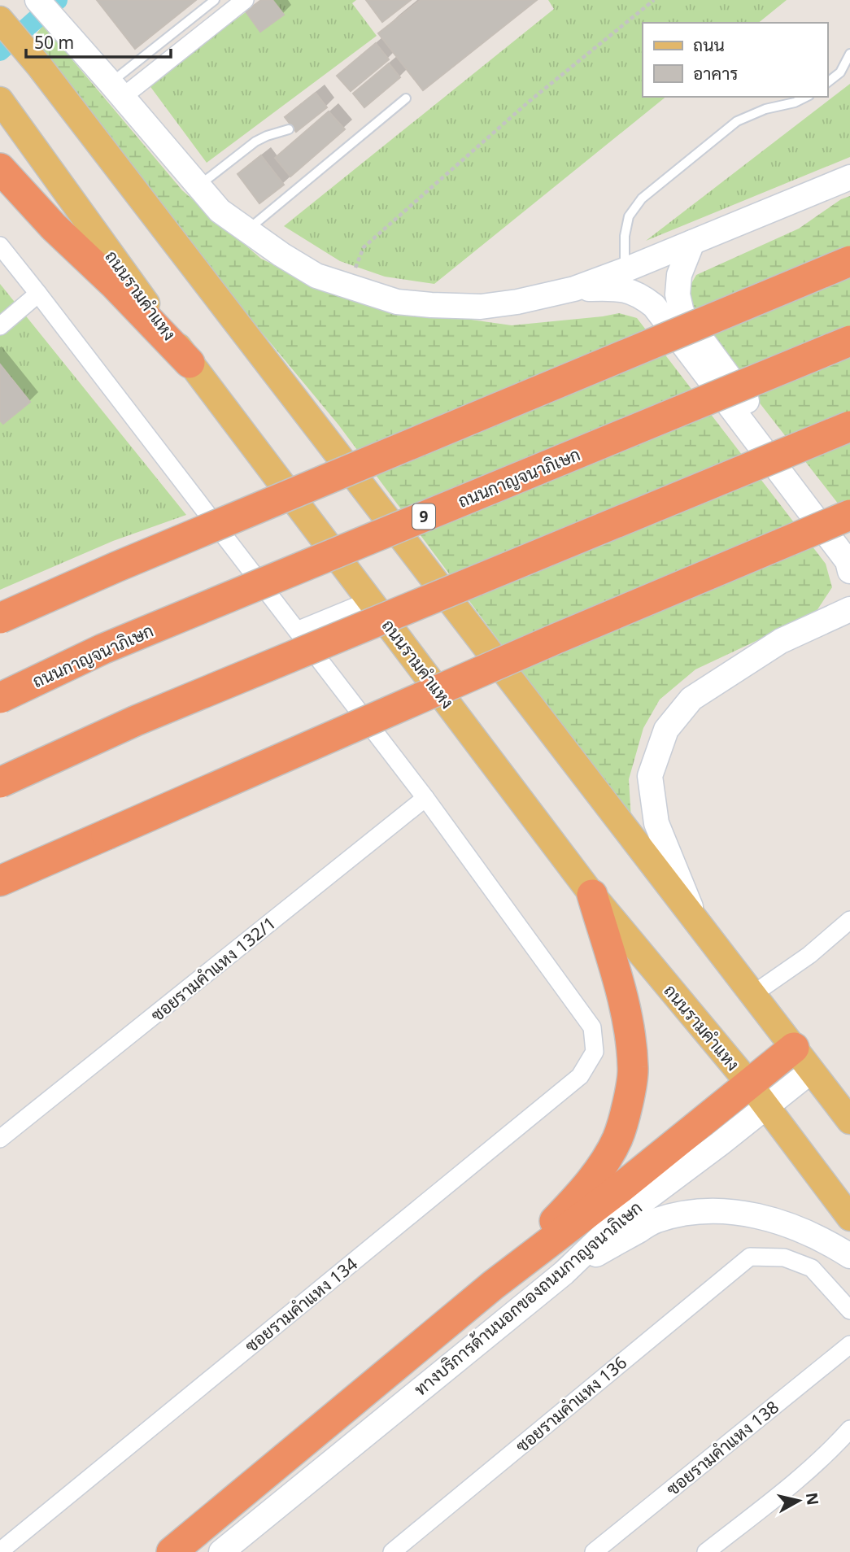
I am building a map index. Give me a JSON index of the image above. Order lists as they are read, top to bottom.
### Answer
{
  "streets": {
    "highway": ["ถนนกาญจนาภิเษก", "9"],
    "main road": ["ถนนรามคำแหง", "ทางบริการด้านนอกของถนนกาญจนาภิเษก"],
    "street": [
      "ซอยรามคำแหง 132/1",
      "ซอยรามคำแหง 134",
      "ซอยรามคำแหง 136",
      "ซอยรามคำแหง 138"
    ]
  },
  "crossings": [
    ["ถนนรามคำแหง", "ทางบริการด้านนอกของถนนกาญจนาภิเษก"],
    ["ซอยรามคำแหง 132/1", "ซอยรามคำแหง 134"]
  ],
  "legend": ["ถนน", "อาคาร"],
  "scale_bar": "50 m",
  "north": "right"
}
